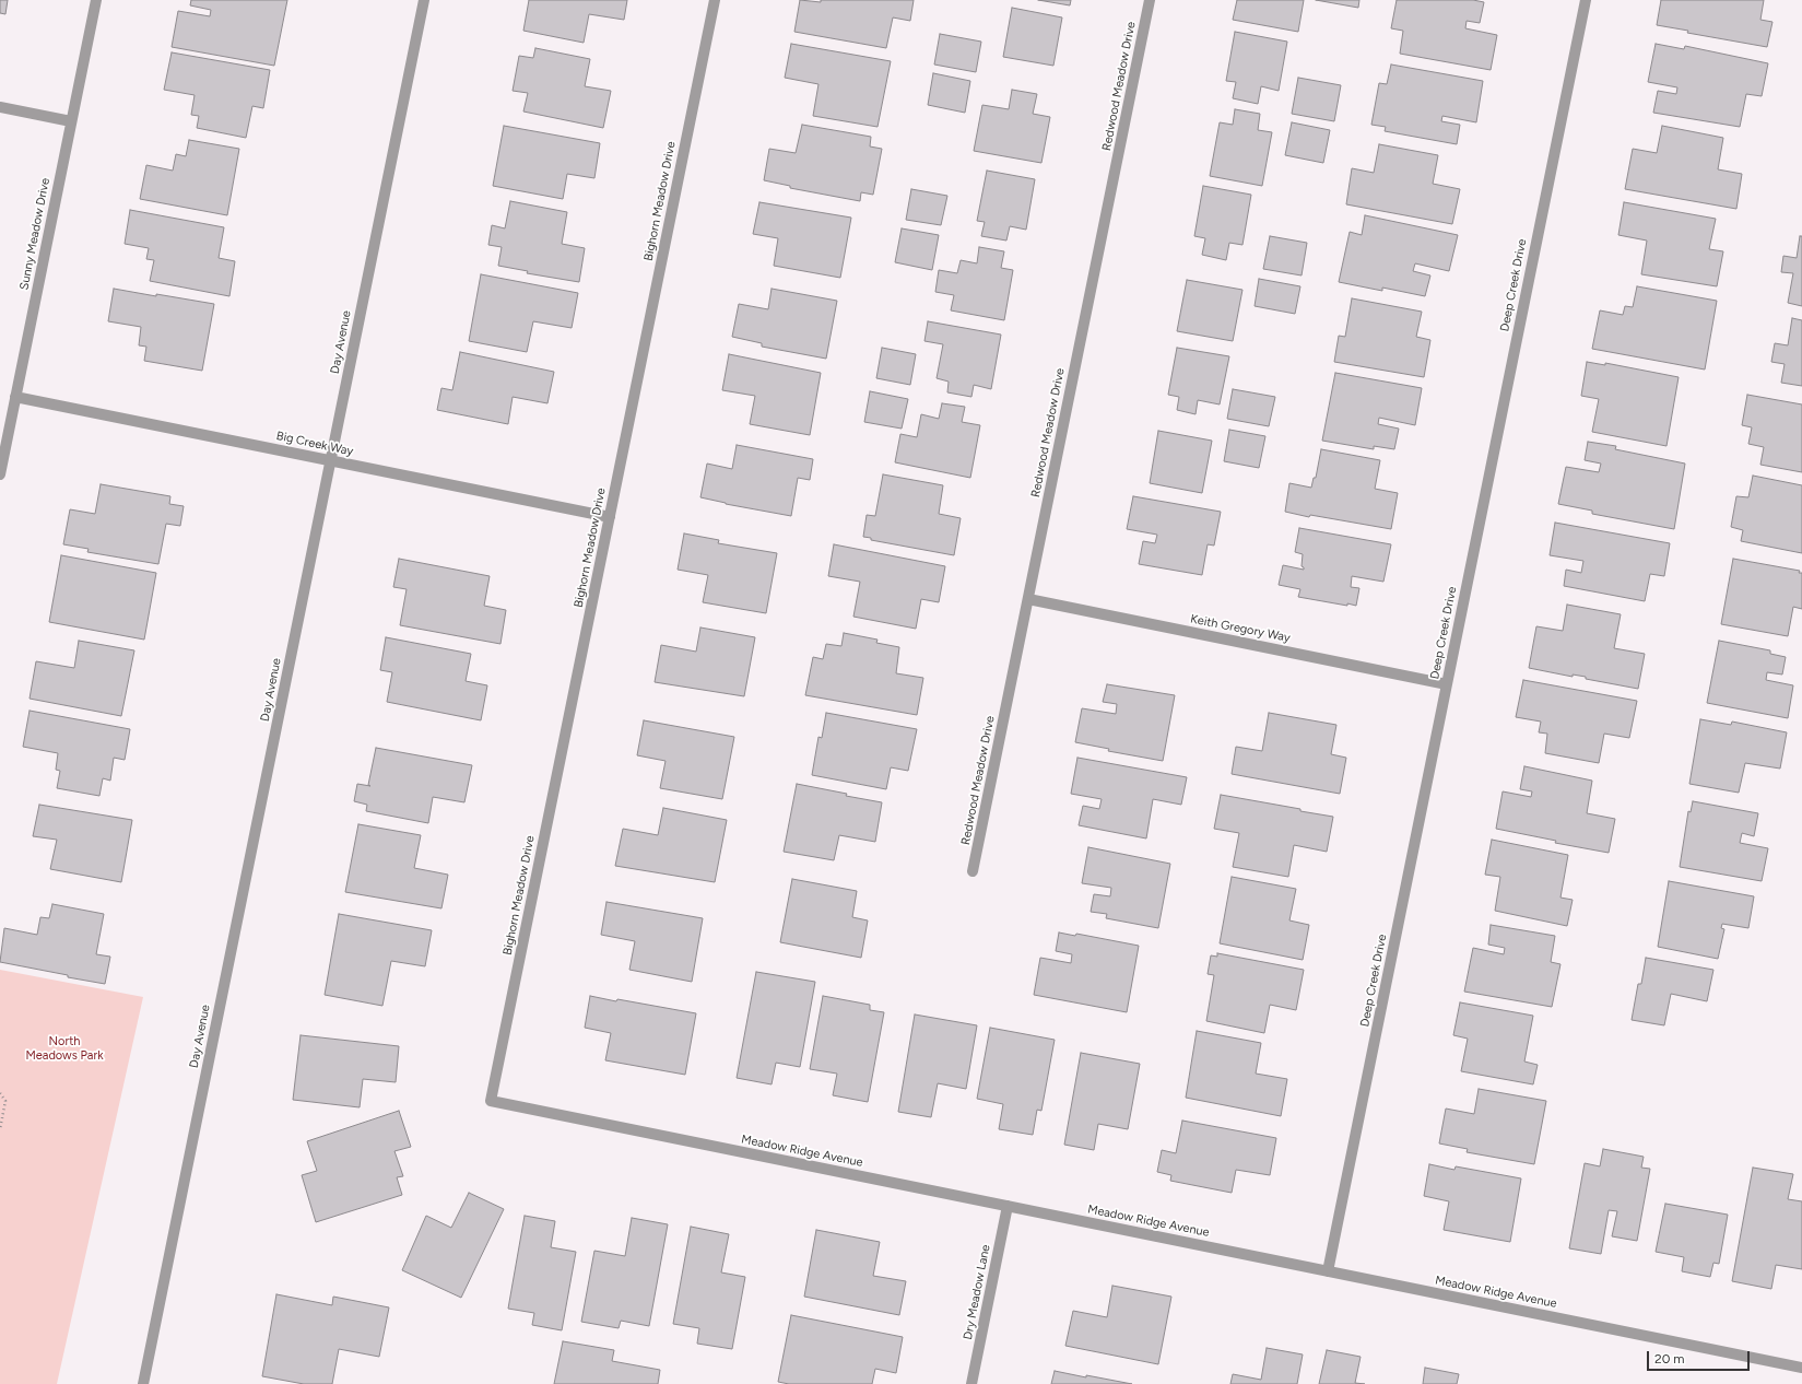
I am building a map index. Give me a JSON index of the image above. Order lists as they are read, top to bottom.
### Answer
{
  "streets": {
    "street": [
      "Redwood Meadow Drive",
      "Bighorn Meadow Drive",
      "Sunny Meadow Drive",
      "Deep Creek Drive",
      "Day Avenue",
      "Big Creek Way",
      "Keith Gregory Way",
      "Meadow Ridge Avenue",
      "Dry Meadow Lane"
    ]
  },
  "crossings": [
    ["Redwood Meadow Drive", "Keith Gregory Way"],
    ["Bighorn Meadow Drive", "Big Creek Way"],
    ["Bighorn Meadow Drive", "Meadow Ridge Avenue"],
    ["Sunny Meadow Drive", "Big Creek Way"],
    ["Deep Creek Drive", "Keith Gregory Way"],
    ["Deep Creek Drive", "Meadow Ridge Avenue"],
    ["Day Avenue", "Big Creek Way"],
    ["Meadow Ridge Avenue", "Dry Meadow Lane"]
  ],
  "parks": ["North Meadows Park"],
  "scale_bar": "20 m"
}
